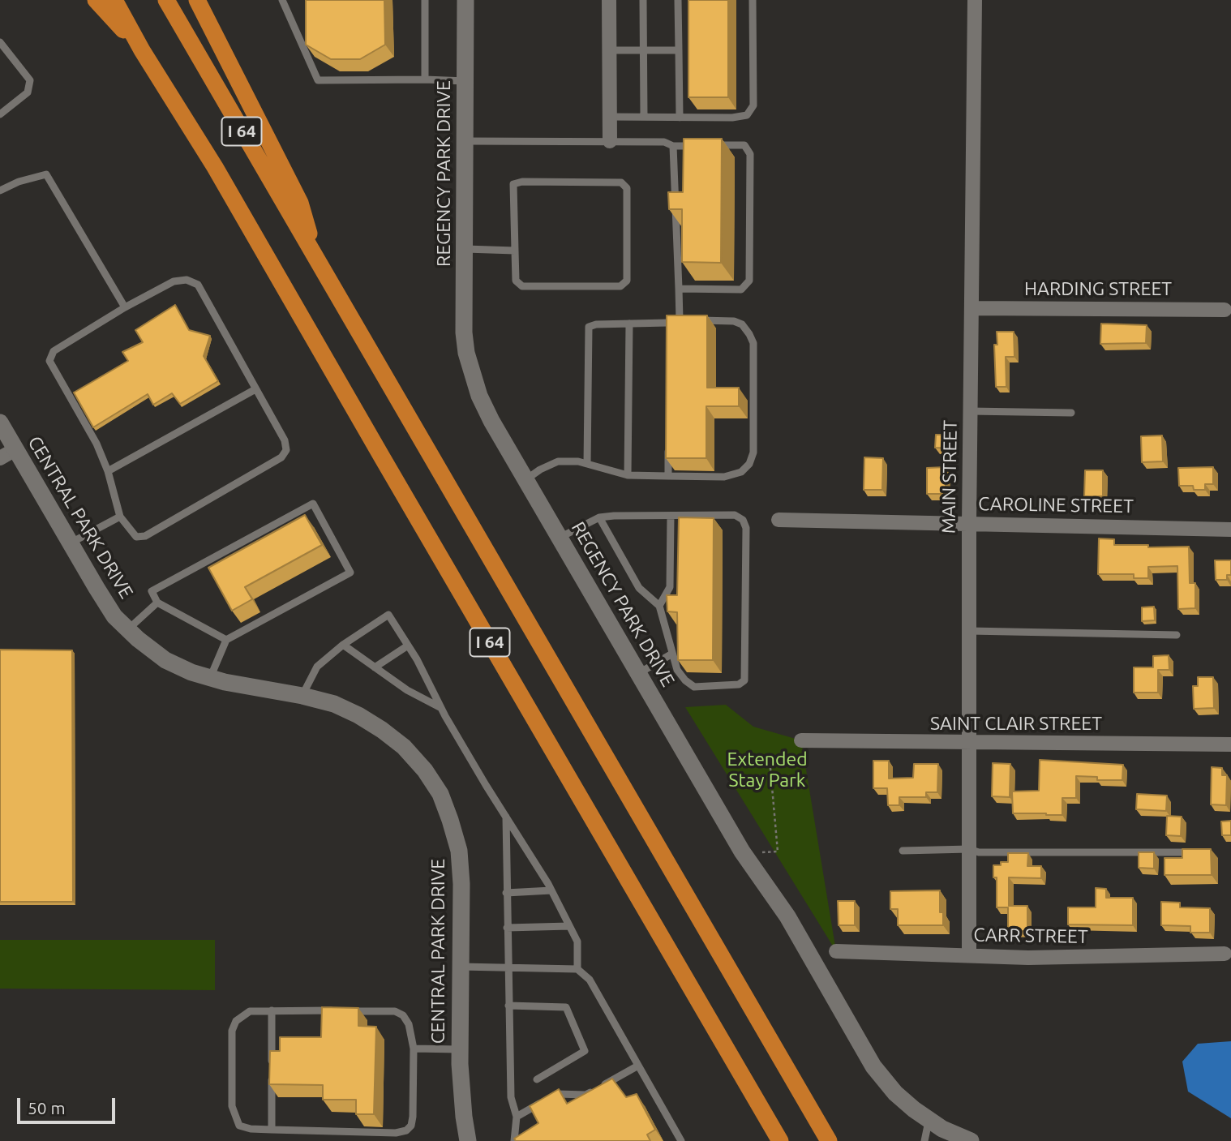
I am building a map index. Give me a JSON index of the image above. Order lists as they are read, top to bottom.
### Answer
{
  "streets": {
    "highway": ["I 64"],
    "street": [
      "REGENCY PARK DRIVE",
      "HARDING STREET",
      "MAIN STREET",
      "CAROLINE STREET",
      "CENTRAL PARK DRIVE",
      "SAINT CLAIR STREET",
      "CARR STREET"
    ]
  },
  "crossings": [
    ["HARDING STREET", "MAIN STREET"],
    ["MAIN STREET", "CAROLINE STREET"],
    ["MAIN STREET", "SAINT CLAIR STREET"],
    ["MAIN STREET", "CARR STREET"]
  ],
  "parks": ["Extended Stay Park"],
  "scale_bar": "50 m"
}
